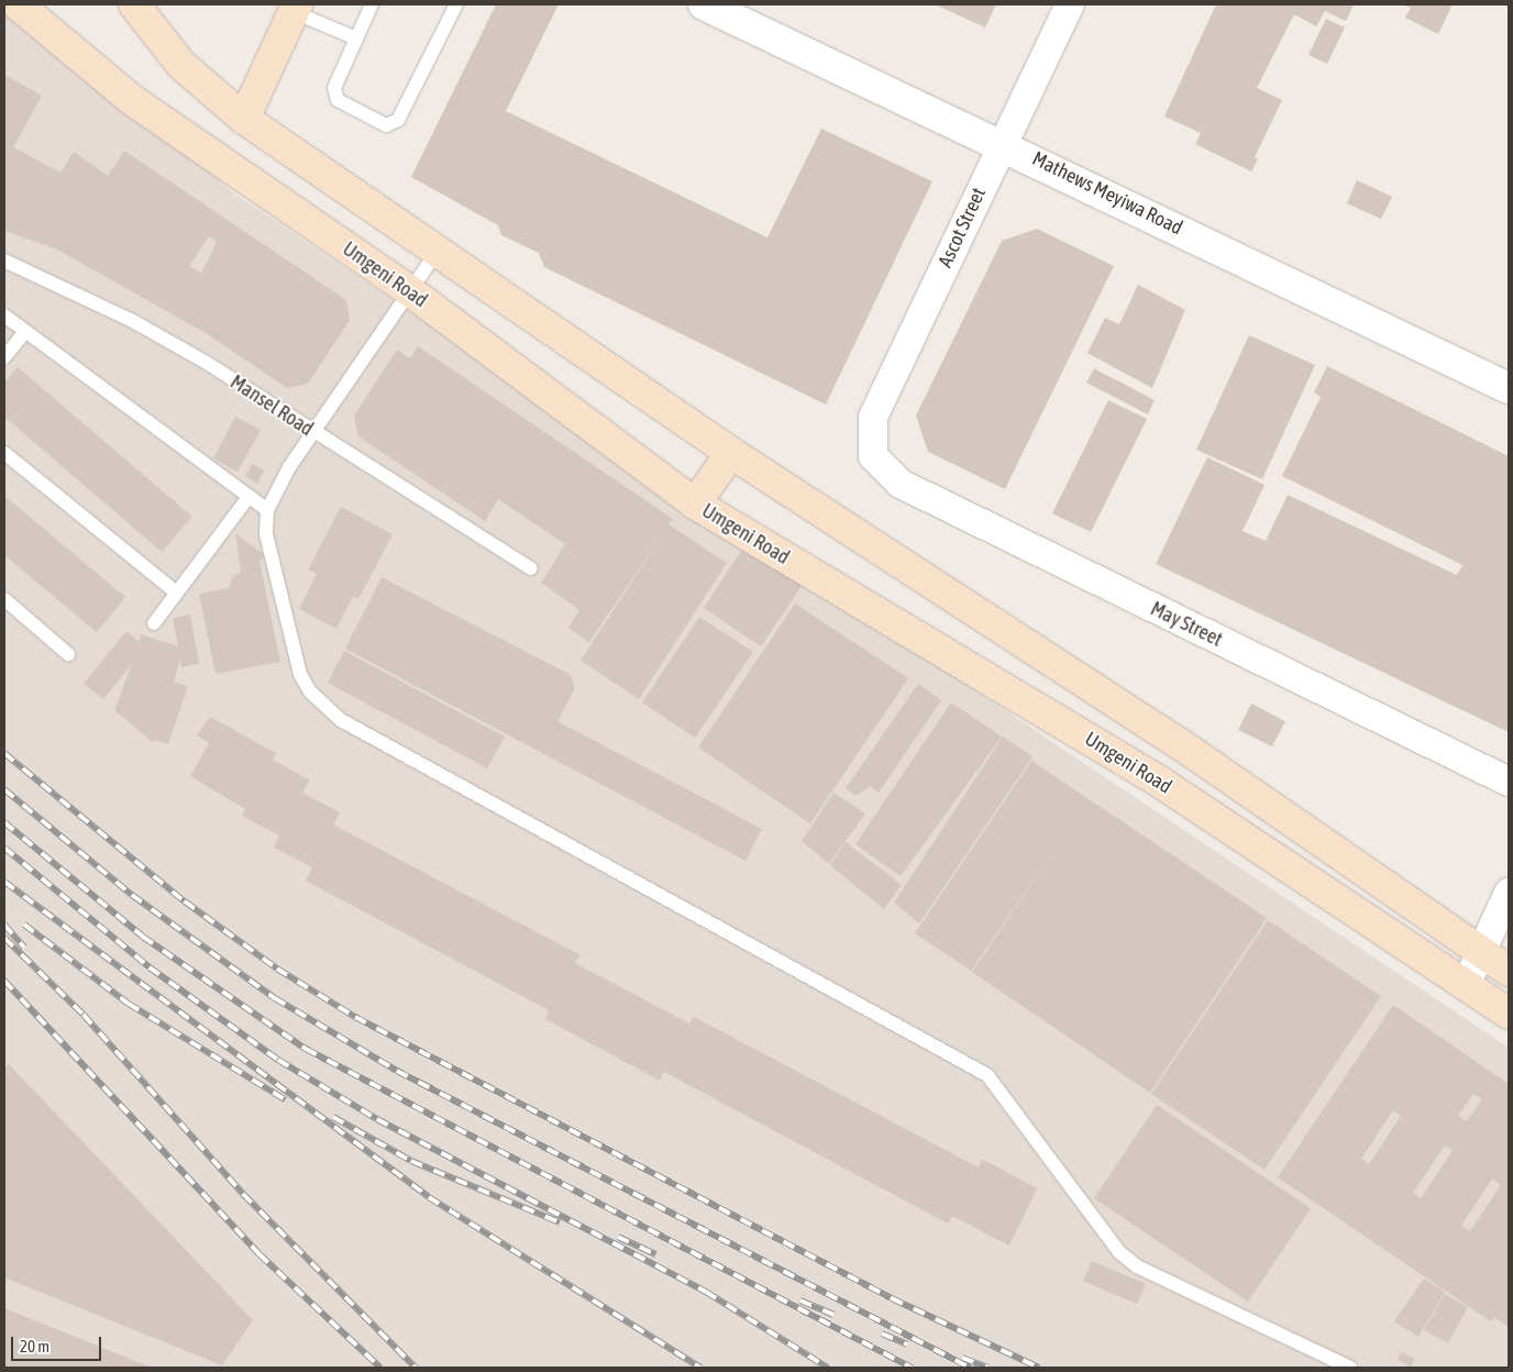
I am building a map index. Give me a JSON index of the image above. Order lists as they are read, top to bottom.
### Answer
{
  "streets": {
    "main road": ["Umgeni Road"],
    "street": ["Mathews Meyiwa Road", "Ascot Street", "May Street"],
    "lane": ["Mansel Road"]
  },
  "crossings": [
    ["Mathews Meyiwa Road", "Ascot Street"],
    ["Ascot Street", "May Street"]
  ],
  "scale_bar": "20 m"
}
